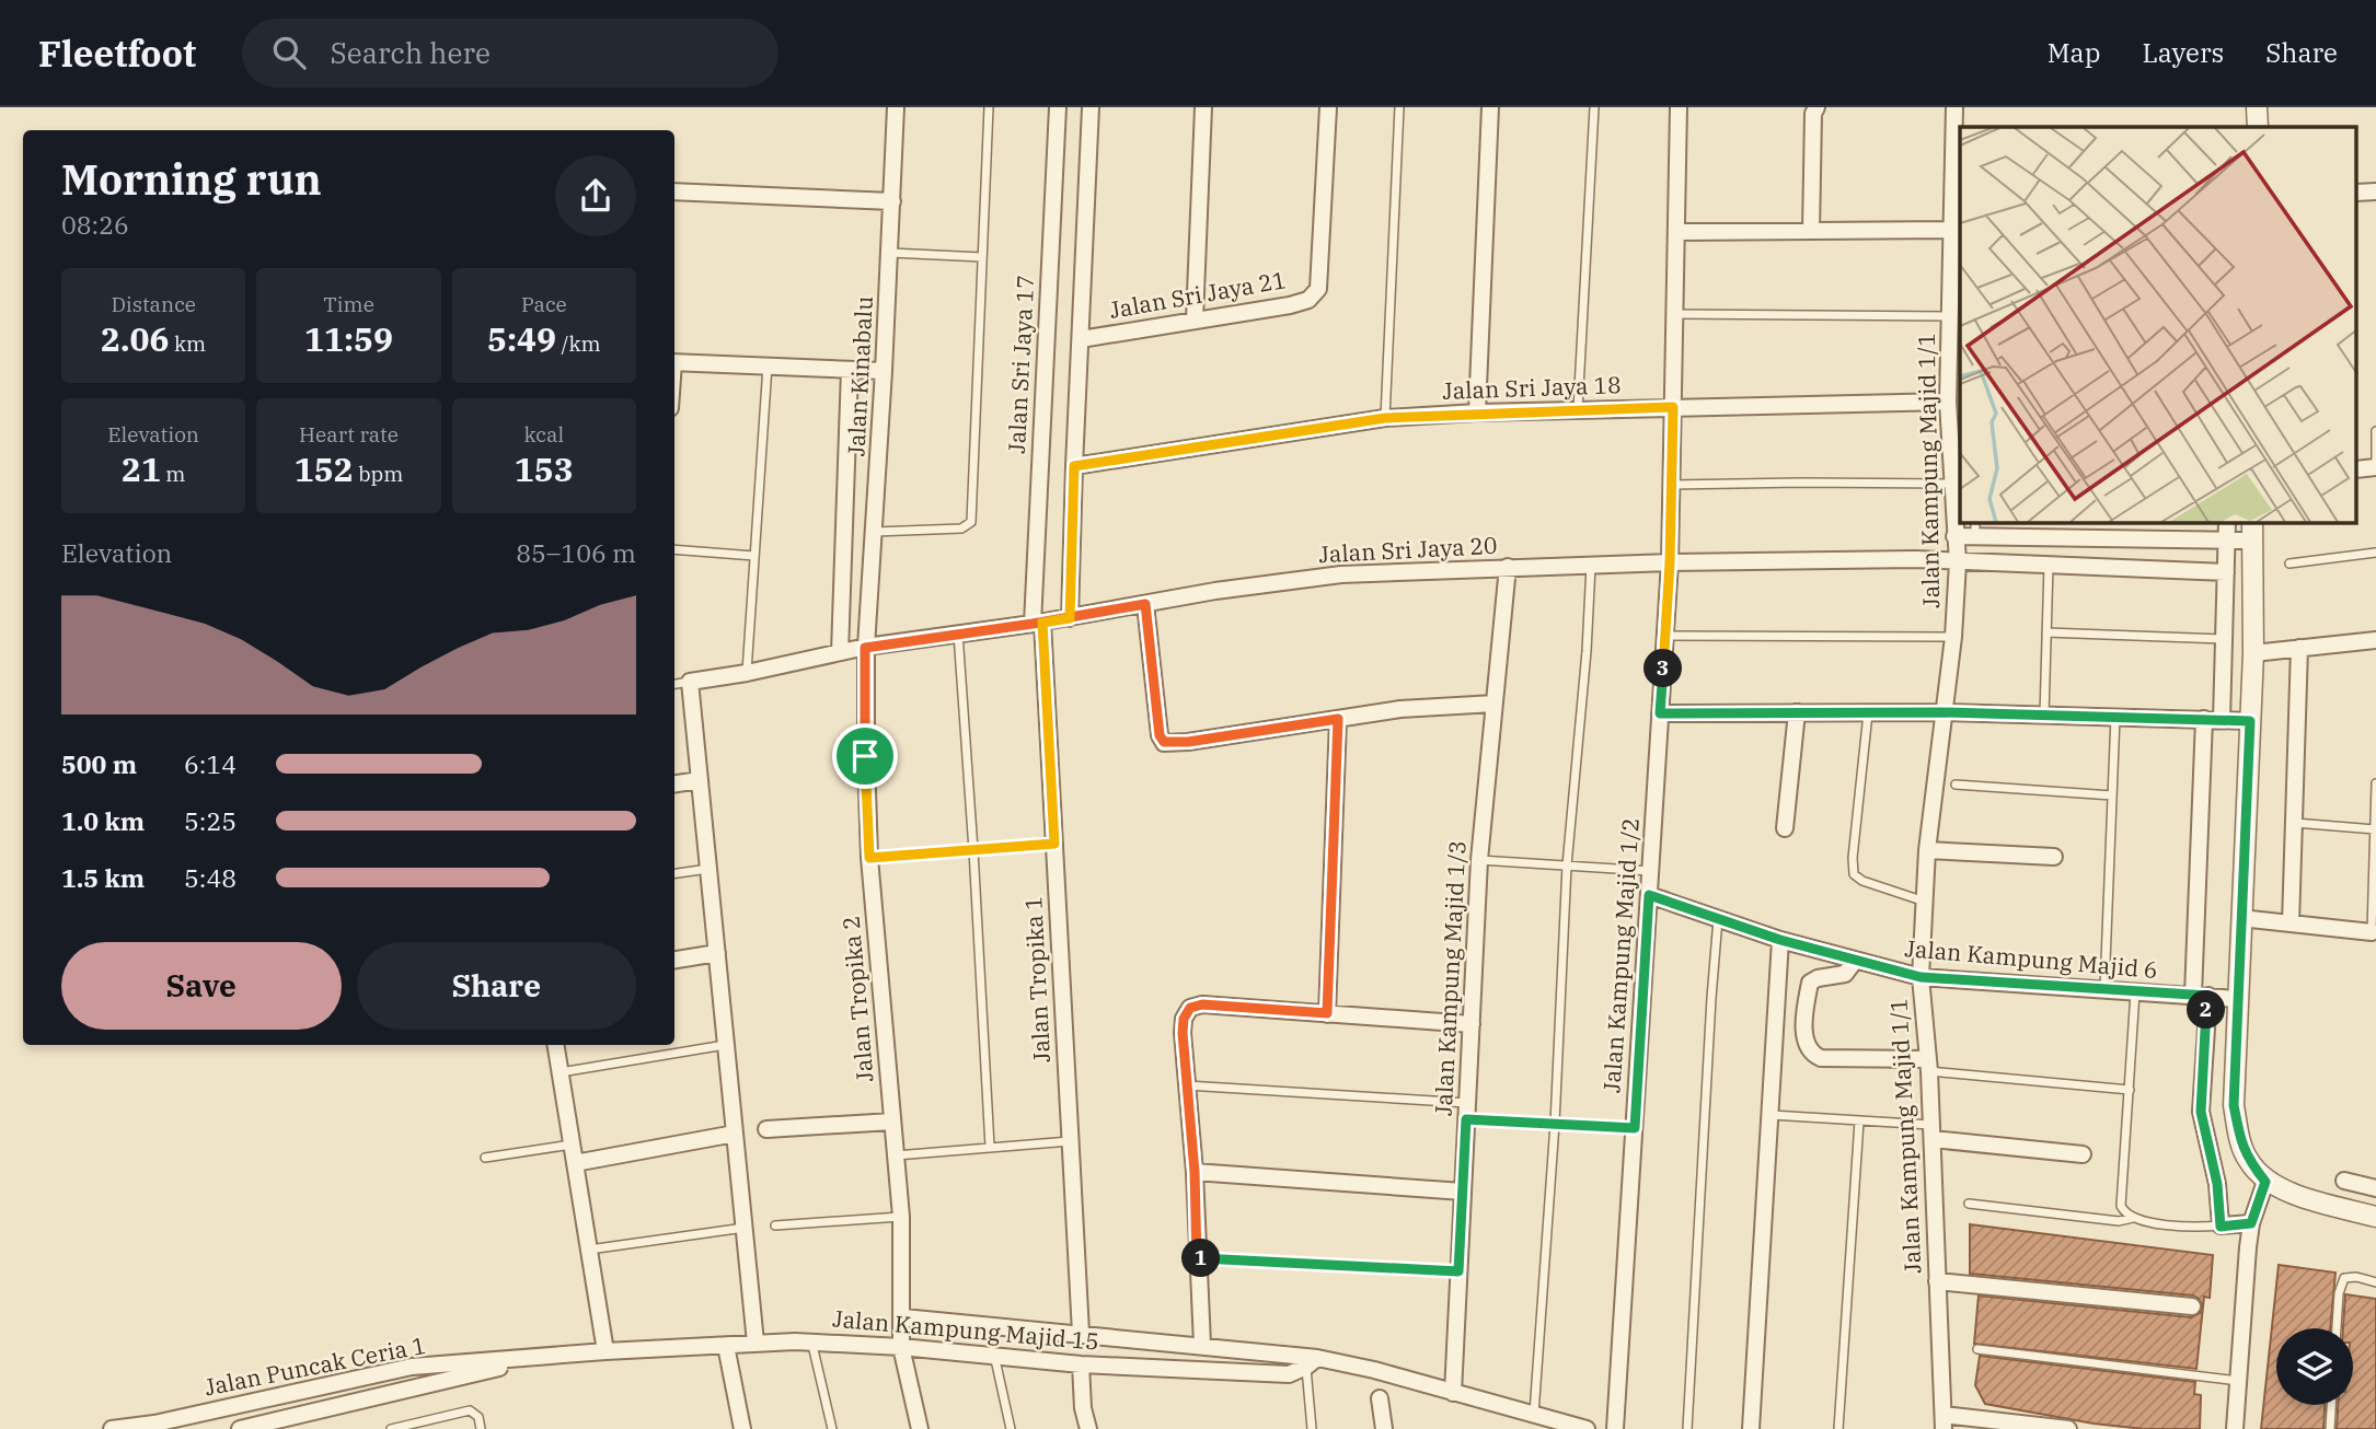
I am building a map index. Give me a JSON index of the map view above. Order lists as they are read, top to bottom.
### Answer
{
  "streets": {
    "street": [
      "Jalan Sri Jaya 21",
      "Jalan Sri Jaya 17",
      "Jalan Kinabalu",
      "Jalan Sri Jaya 18",
      "Jalan Kampung Majid 1/1",
      "Jalan Sri Jaya 20",
      "Jalan Kampung Majid 1/2",
      "Jalan Kampung Majid 6",
      "Jalan Kampung Majid 1/3",
      "Jalan Tropika 1",
      "Jalan Tropika 2",
      "Jalan Kampung Majid 15",
      "Jalan Puncak Ceria 1"
    ]
  },
  "crossings": [
    ["Jalan Sri Jaya 17", "Jalan Sri Jaya 20"],
    ["Jalan Sri Jaya 17", "Jalan Tropika 1"],
    ["Jalan Kinabalu", "Jalan Sri Jaya 20"],
    ["Jalan Kinabalu", "Jalan Tropika 2"],
    ["Jalan Sri Jaya 18", "Jalan Kampung Majid 1/1"],
    ["Jalan Sri Jaya 18", "Jalan Kampung Majid 1/2"],
    ["Jalan Kampung Majid 1/1", "Jalan Sri Jaya 20"],
    ["Jalan Kampung Majid 1/1", "Jalan Kampung Majid 6"],
    ["Jalan Sri Jaya 20", "Jalan Kampung Majid 1/2"],
    ["Jalan Sri Jaya 20", "Jalan Kampung Majid 1/3"],
    ["Jalan Sri Jaya 20", "Jalan Tropika 1"],
    ["Jalan Sri Jaya 20", "Jalan Tropika 2"],
    ["Jalan Kampung Majid 1/2", "Jalan Kampung Majid 6"],
    ["Jalan Kampung Majid 1/3", "Jalan Kampung Majid 15"],
    ["Jalan Tropika 1", "Jalan Kampung Majid 15"],
    ["Jalan Tropika 2", "Jalan Kampung Majid 15"],
    ["Jalan Kampung Majid 15", "Jalan Puncak Ceria 1"]
  ],
  "page": {
    "header": "Fleetfoot",
    "search": "Search here",
    "nav": ["Map", "Layers", "Share"],
    "heading": ["Morning run", "08:26"],
    "stats": [
      ["Distance", "2.06 km"],
      ["Time", "11:59"],
      ["Pace", "5:49 /km"],
      ["Elevation", "21 m"],
      ["Heart rate", "152 bpm"],
      ["kcal", "153"]
    ],
    "chart": ["Elevation", "85–106 m"],
    "pins": ["3", "2", "1"],
    "list": [
      {
        "name": "500 m",
        "note": "6:14"
      },
      {
        "name": "1.0 km",
        "note": "5:25"
      },
      {
        "name": "1.5 km",
        "note": "5:48"
      }
    ],
    "buttons": ["Save", "Share"]
  }
}
